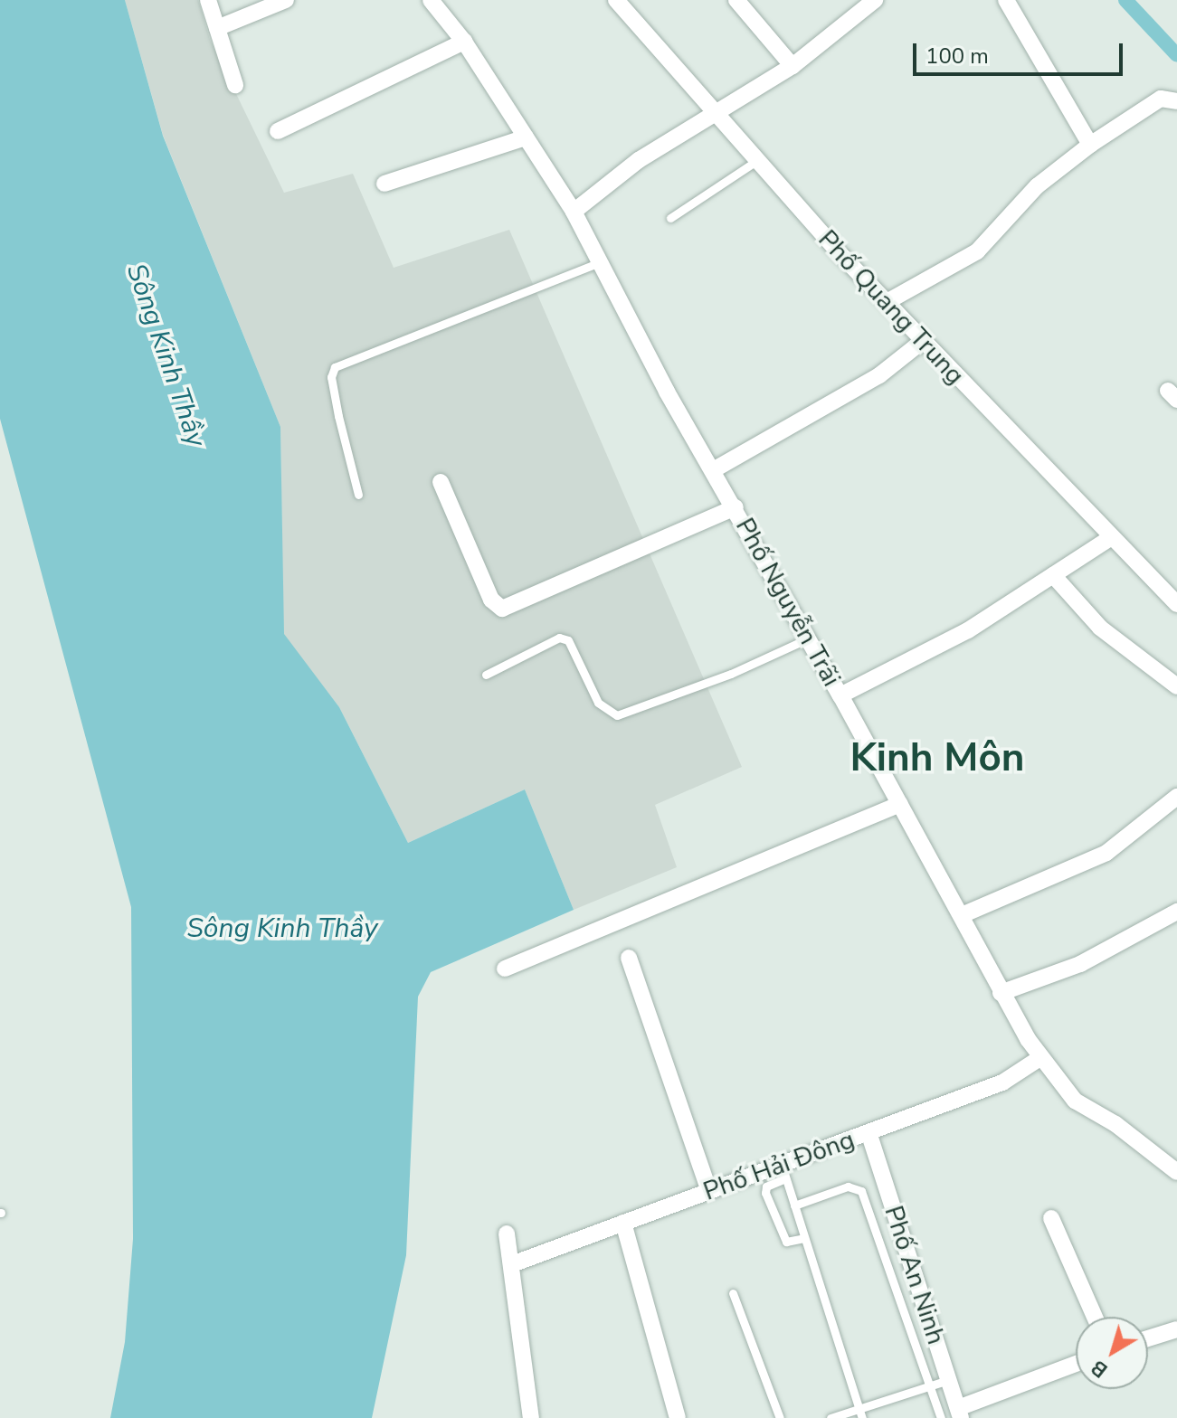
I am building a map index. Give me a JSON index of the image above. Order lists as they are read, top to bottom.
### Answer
{
  "streets": {
    "street": [
      "Phố Quang Trung",
      "Phố Nguyễn Trãi",
      "Phố Hải Đông",
      "Phố An Ninh"
    ]
  },
  "crossings": [
    ["Phố Nguyễn Trãi", "Phố Hải Đông"],
    ["Phố Hải Đông", "Phố An Ninh"]
  ],
  "districts": ["Kinh Môn"],
  "water": ["Sông Kinh Thầy"],
  "scale_bar": "100 m",
  "north": "bottom left"
}
